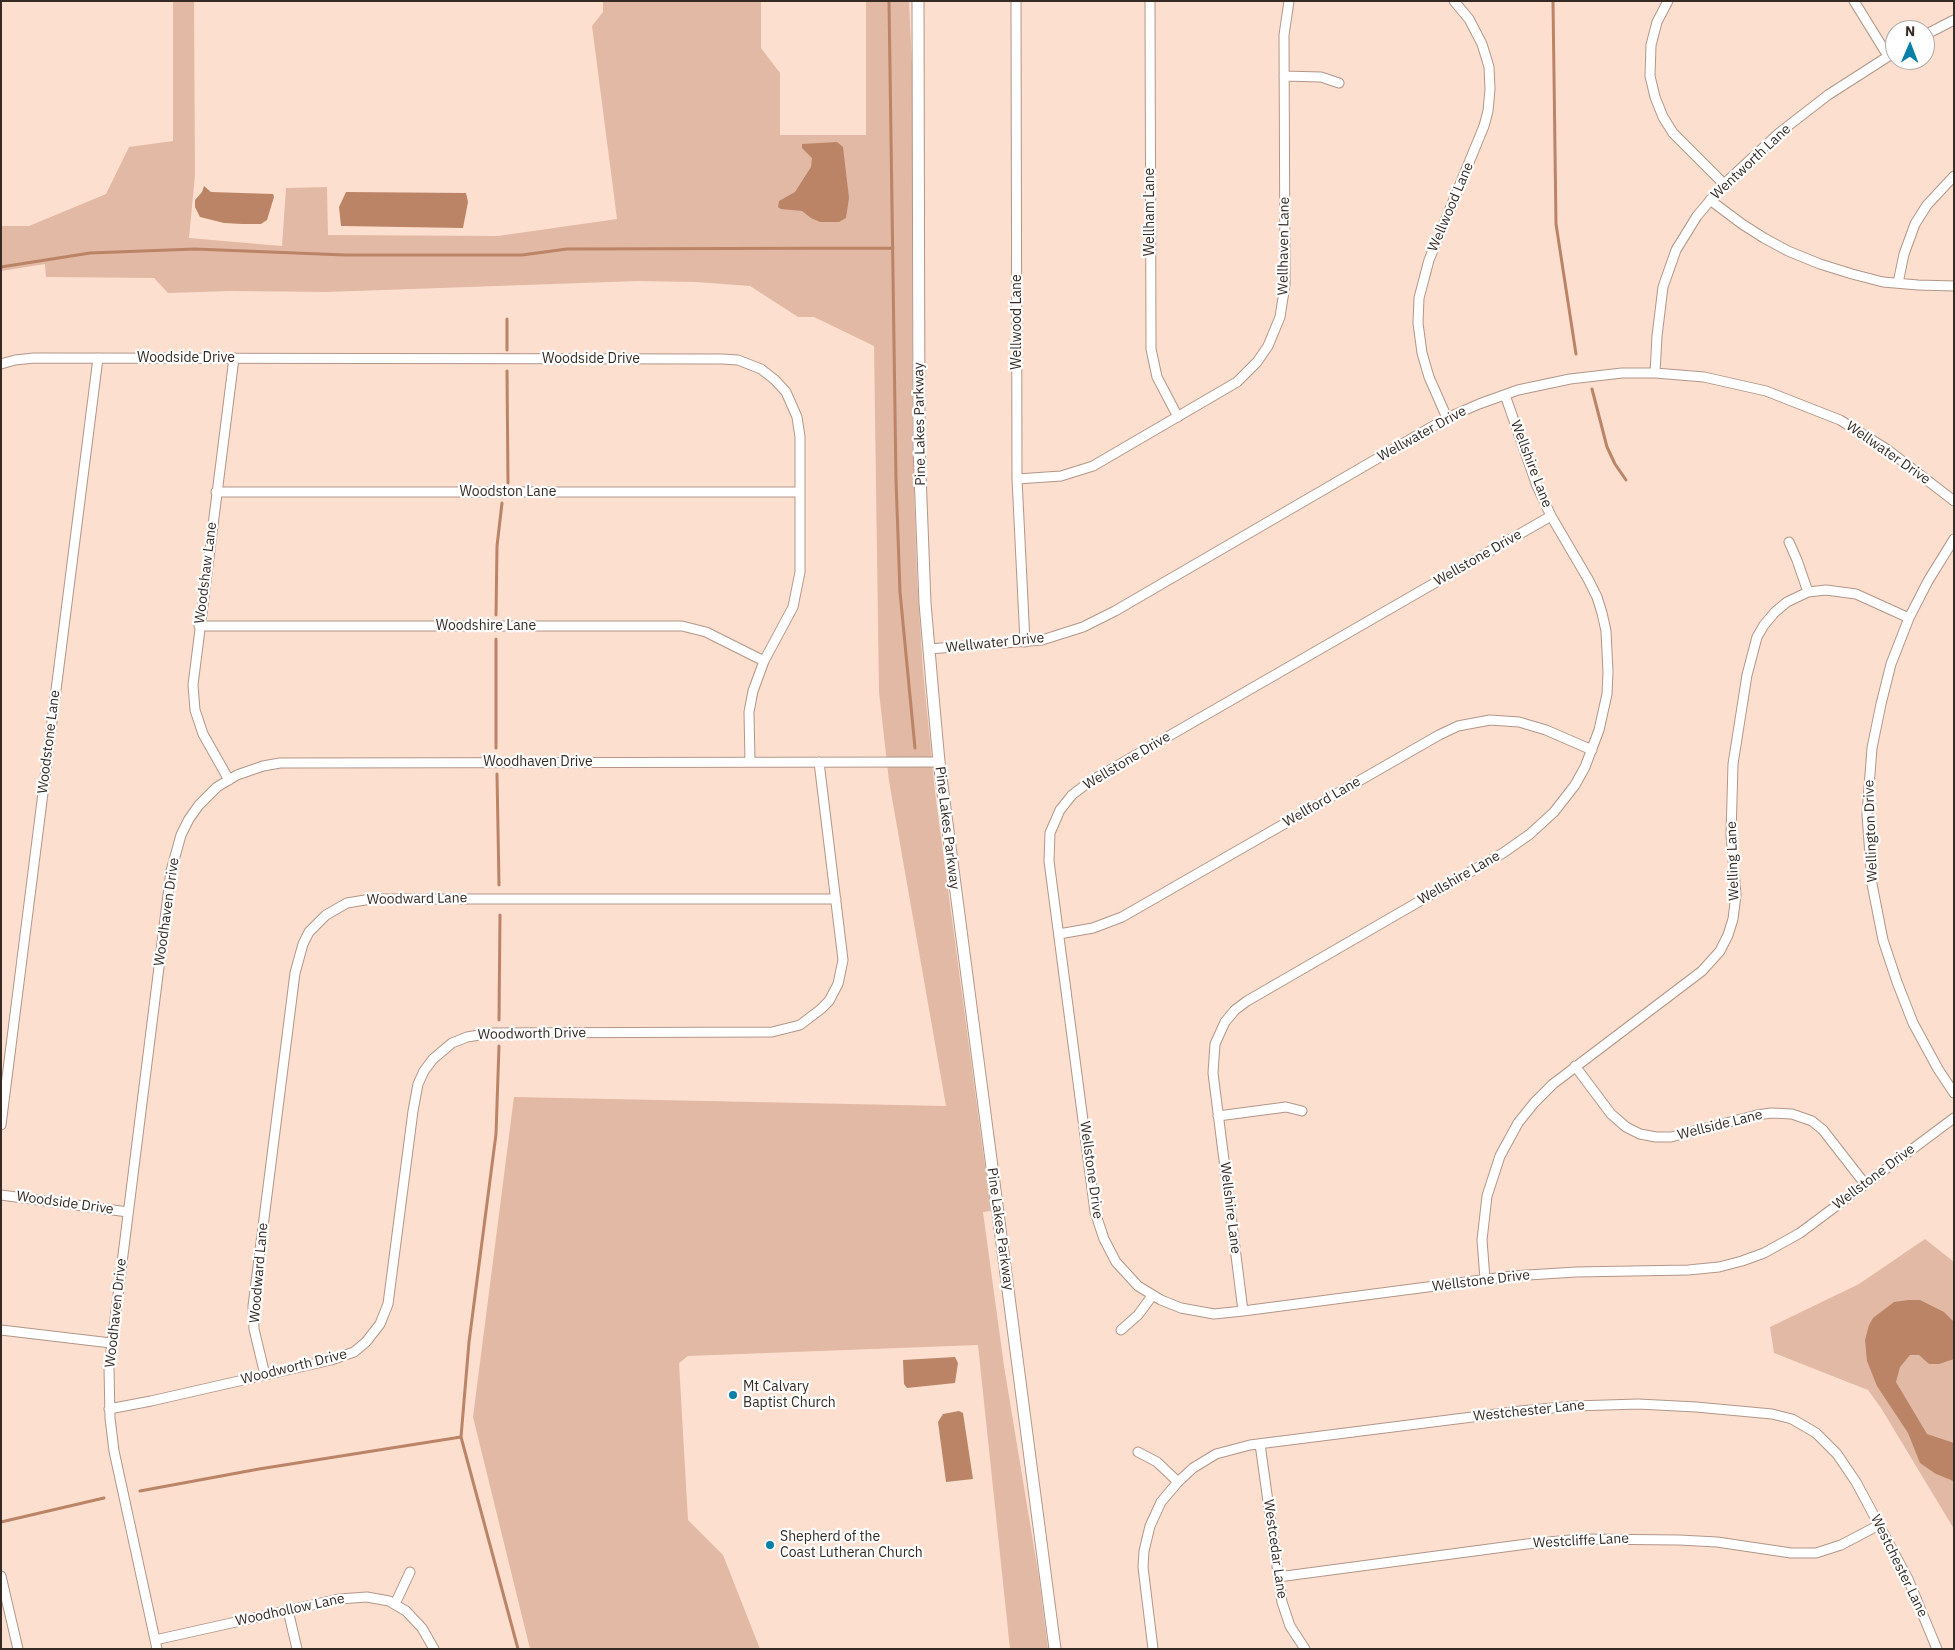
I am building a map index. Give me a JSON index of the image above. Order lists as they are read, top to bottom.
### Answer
{
  "streets": {
    "street": [
      "Wentworth Lane",
      "Wellwood Lane",
      "Wellham Lane",
      "Wellhaven Lane",
      "Woodside Drive",
      "Pine Lakes Parkway",
      "Wellwater Drive",
      "Wellshire Lane",
      "Woodston Lane",
      "Wellstone Drive",
      "Woodshaw Lane",
      "Woodshire Lane",
      "Woodstone Lane",
      "Woodhaven Drive",
      "Wellford Lane",
      "Wellington Drive",
      "Welling Lane",
      "Woodward Lane",
      "Woodworth Drive",
      "Wellside Lane",
      "Westchester Lane",
      "Westcliffe Lane",
      "Westcedar Lane",
      "Woodhollow Lane"
    ]
  },
  "crossings": [
    ["Wentworth Lane", "Wellwater Drive"],
    ["Wellwood Lane", "Wellhaven Lane"],
    ["Wellwood Lane", "Wellwater Drive"],
    ["Wellham Lane", "Wellhaven Lane"],
    ["Woodside Drive", "Woodston Lane"],
    ["Woodside Drive", "Woodshaw Lane"],
    ["Woodside Drive", "Woodshire Lane"],
    ["Woodside Drive", "Woodstone Lane"],
    ["Woodside Drive", "Woodhaven Drive"],
    ["Pine Lakes Parkway", "Wellwater Drive"],
    ["Pine Lakes Parkway", "Woodhaven Drive"],
    ["Wellwater Drive", "Wellshire Lane"],
    ["Wellshire Lane", "Wellstone Drive"],
    ["Wellshire Lane", "Wellford Lane"],
    ["Woodston Lane", "Woodshaw Lane"],
    ["Wellstone Drive", "Wellford Lane"],
    ["Wellstone Drive", "Welling Lane"],
    ["Wellstone Drive", "Wellside Lane"],
    ["Woodshaw Lane", "Woodshire Lane"],
    ["Woodshaw Lane", "Woodhaven Drive"],
    ["Woodhaven Drive", "Woodworth Drive"],
    ["Woodhaven Drive", "Woodhollow Lane"],
    ["Wellington Drive", "Welling Lane"],
    ["Welling Lane", "Wellside Lane"],
    ["Woodward Lane", "Woodworth Drive"],
    ["Westchester Lane", "Westcliffe Lane"],
    ["Westchester Lane", "Westcedar Lane"],
    ["Westcliffe Lane", "Westcedar Lane"]
  ],
  "places": ["Mt Calvary Baptist Church", "Shepherd of the Coast Lutheran Church"],
  "north": "top"
}
